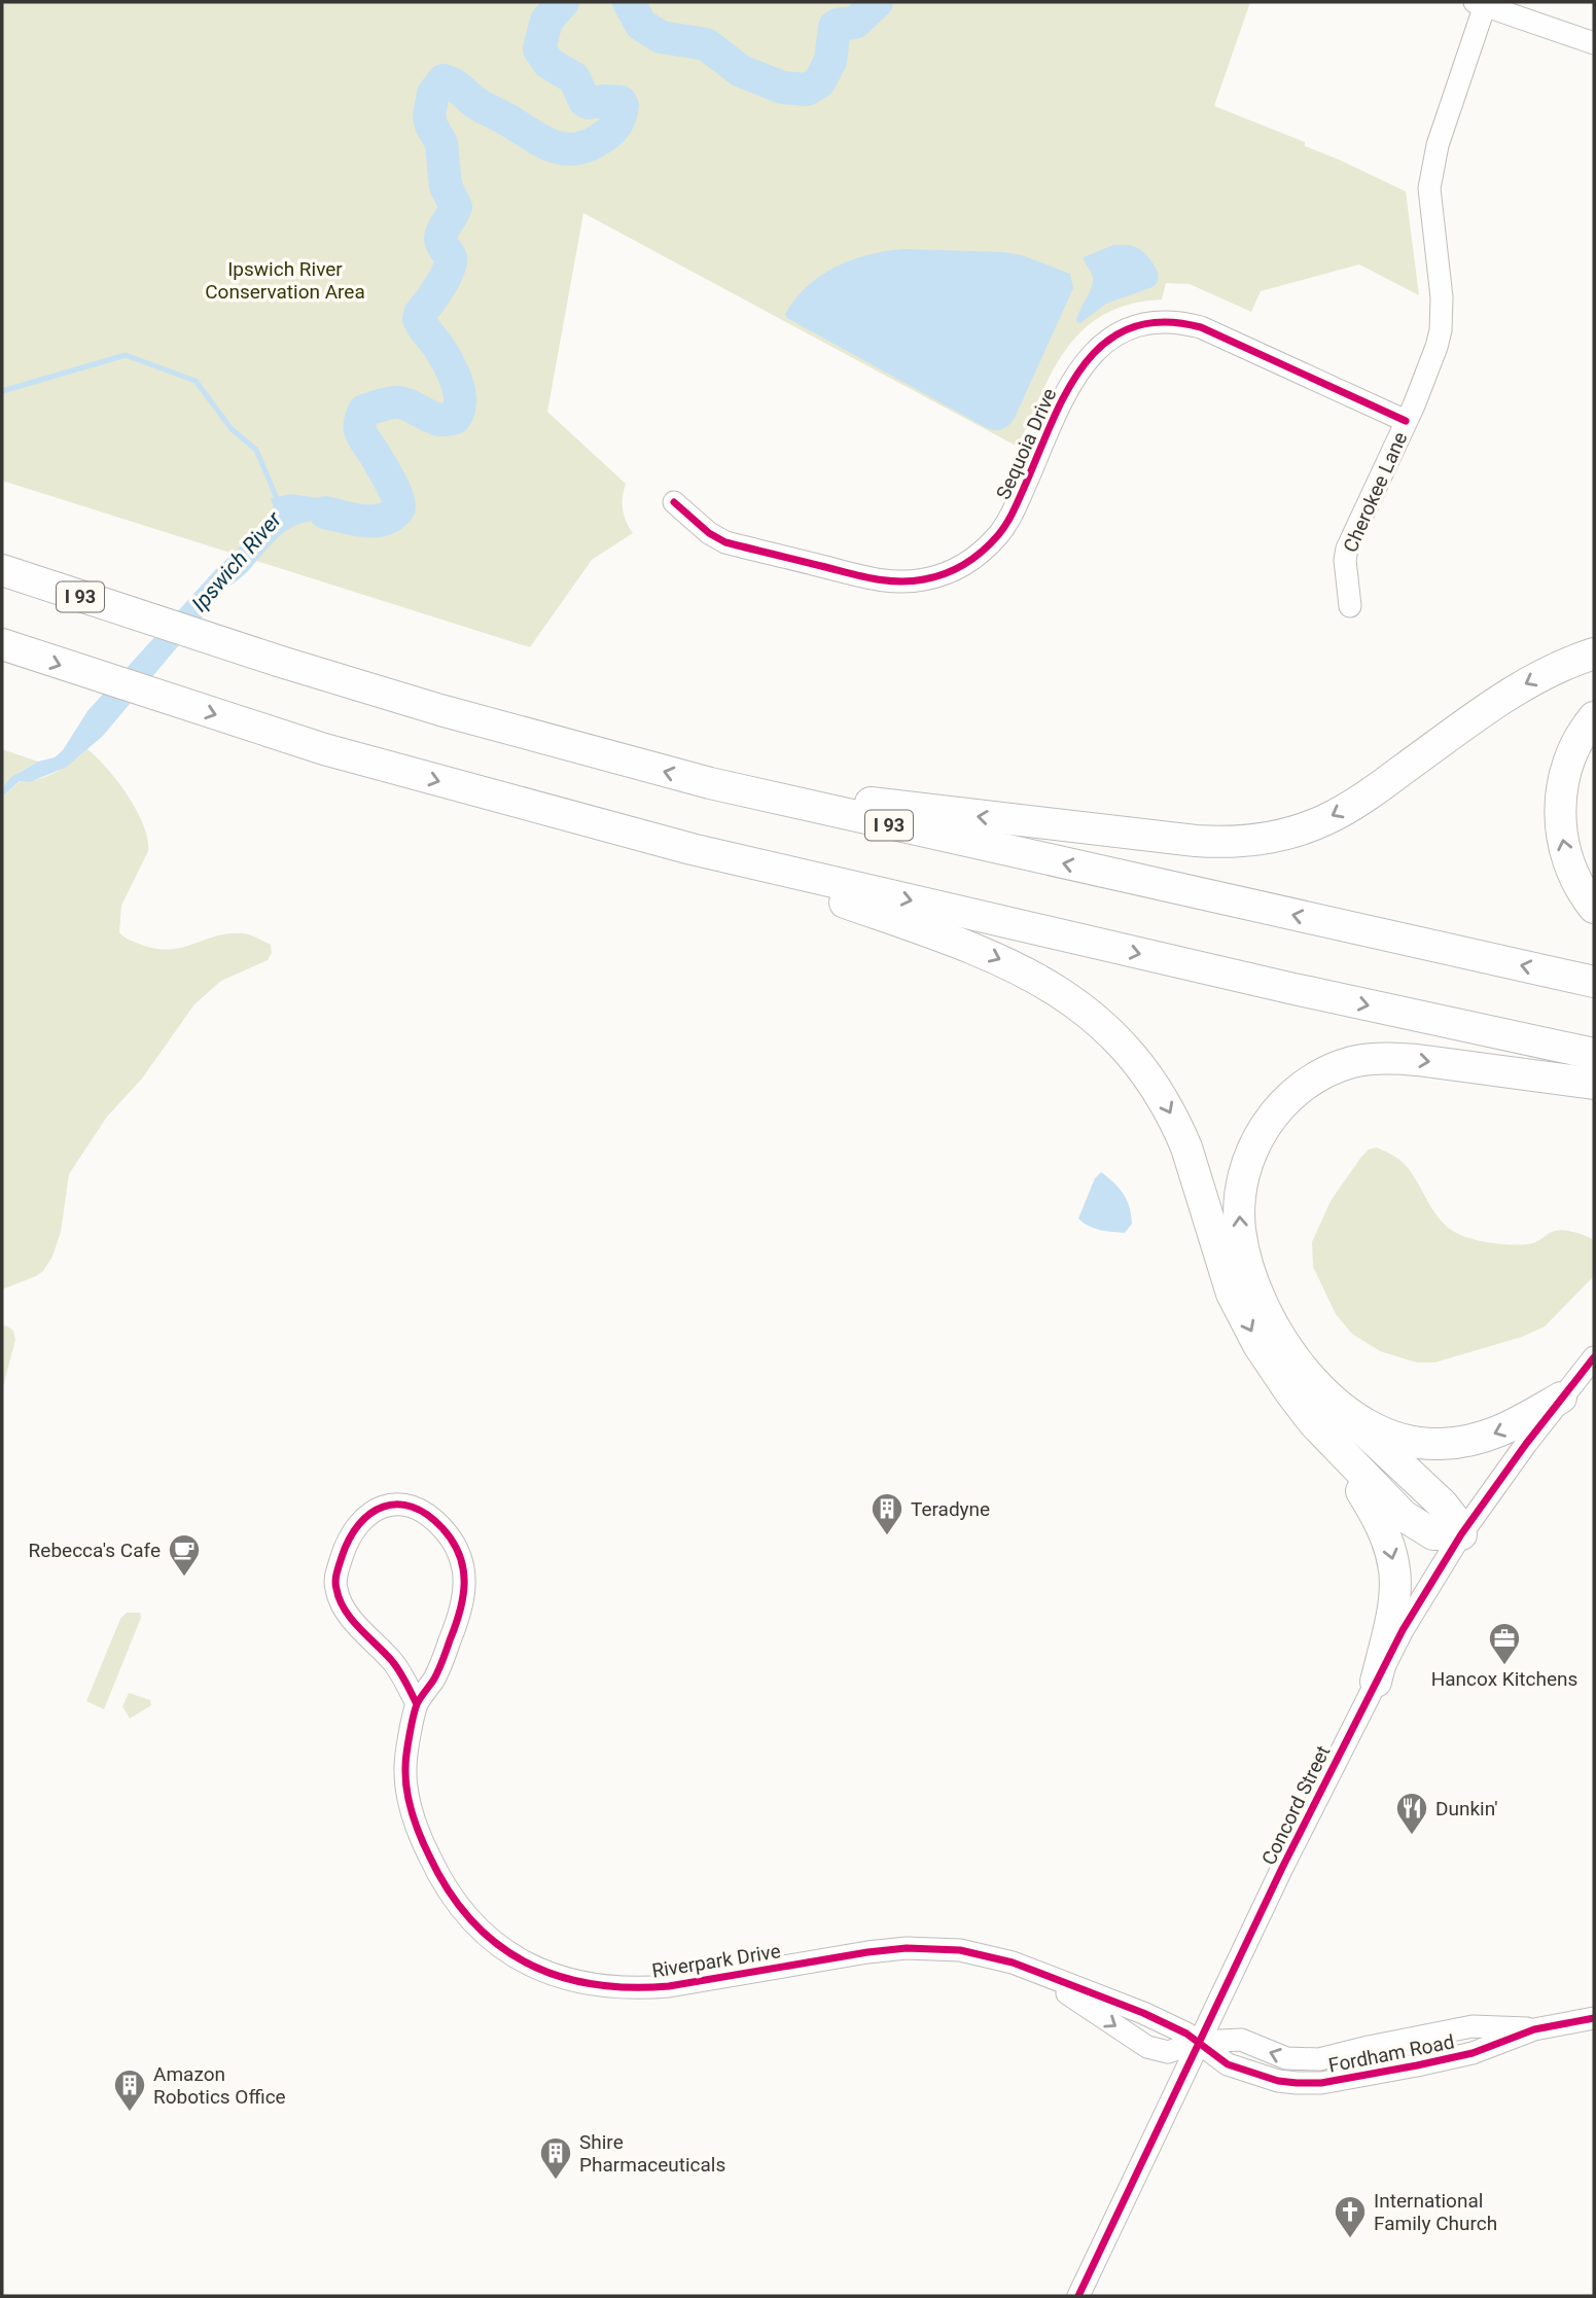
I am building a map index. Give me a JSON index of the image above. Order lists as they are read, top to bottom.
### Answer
{
  "streets": {
    "highway": ["I 93"],
    "street": [
      "Sequoia Drive",
      "Cherokee Lane",
      "Concord Street",
      "Riverpark Drive",
      "Fordham Road"
    ]
  },
  "crossings": [
    ["Sequoia Drive", "Cherokee Lane"],
    ["Concord Street", "Riverpark Drive"],
    ["Concord Street", "Fordham Road"],
    ["Riverpark Drive", "Fordham Road"]
  ],
  "water": ["Ipswich River"],
  "parks": ["Ipswich River Conservation Area"],
  "places": {
    "building": ["Teradyne", "Amazon Robotics Office", "Shire Pharmaceuticals"],
    "cafe": ["Rebecca's Cafe"],
    "office": ["Hancox Kitchens"],
    "restaurant": ["Dunkin'"],
    "church": ["International Family Church"]
  }
}
